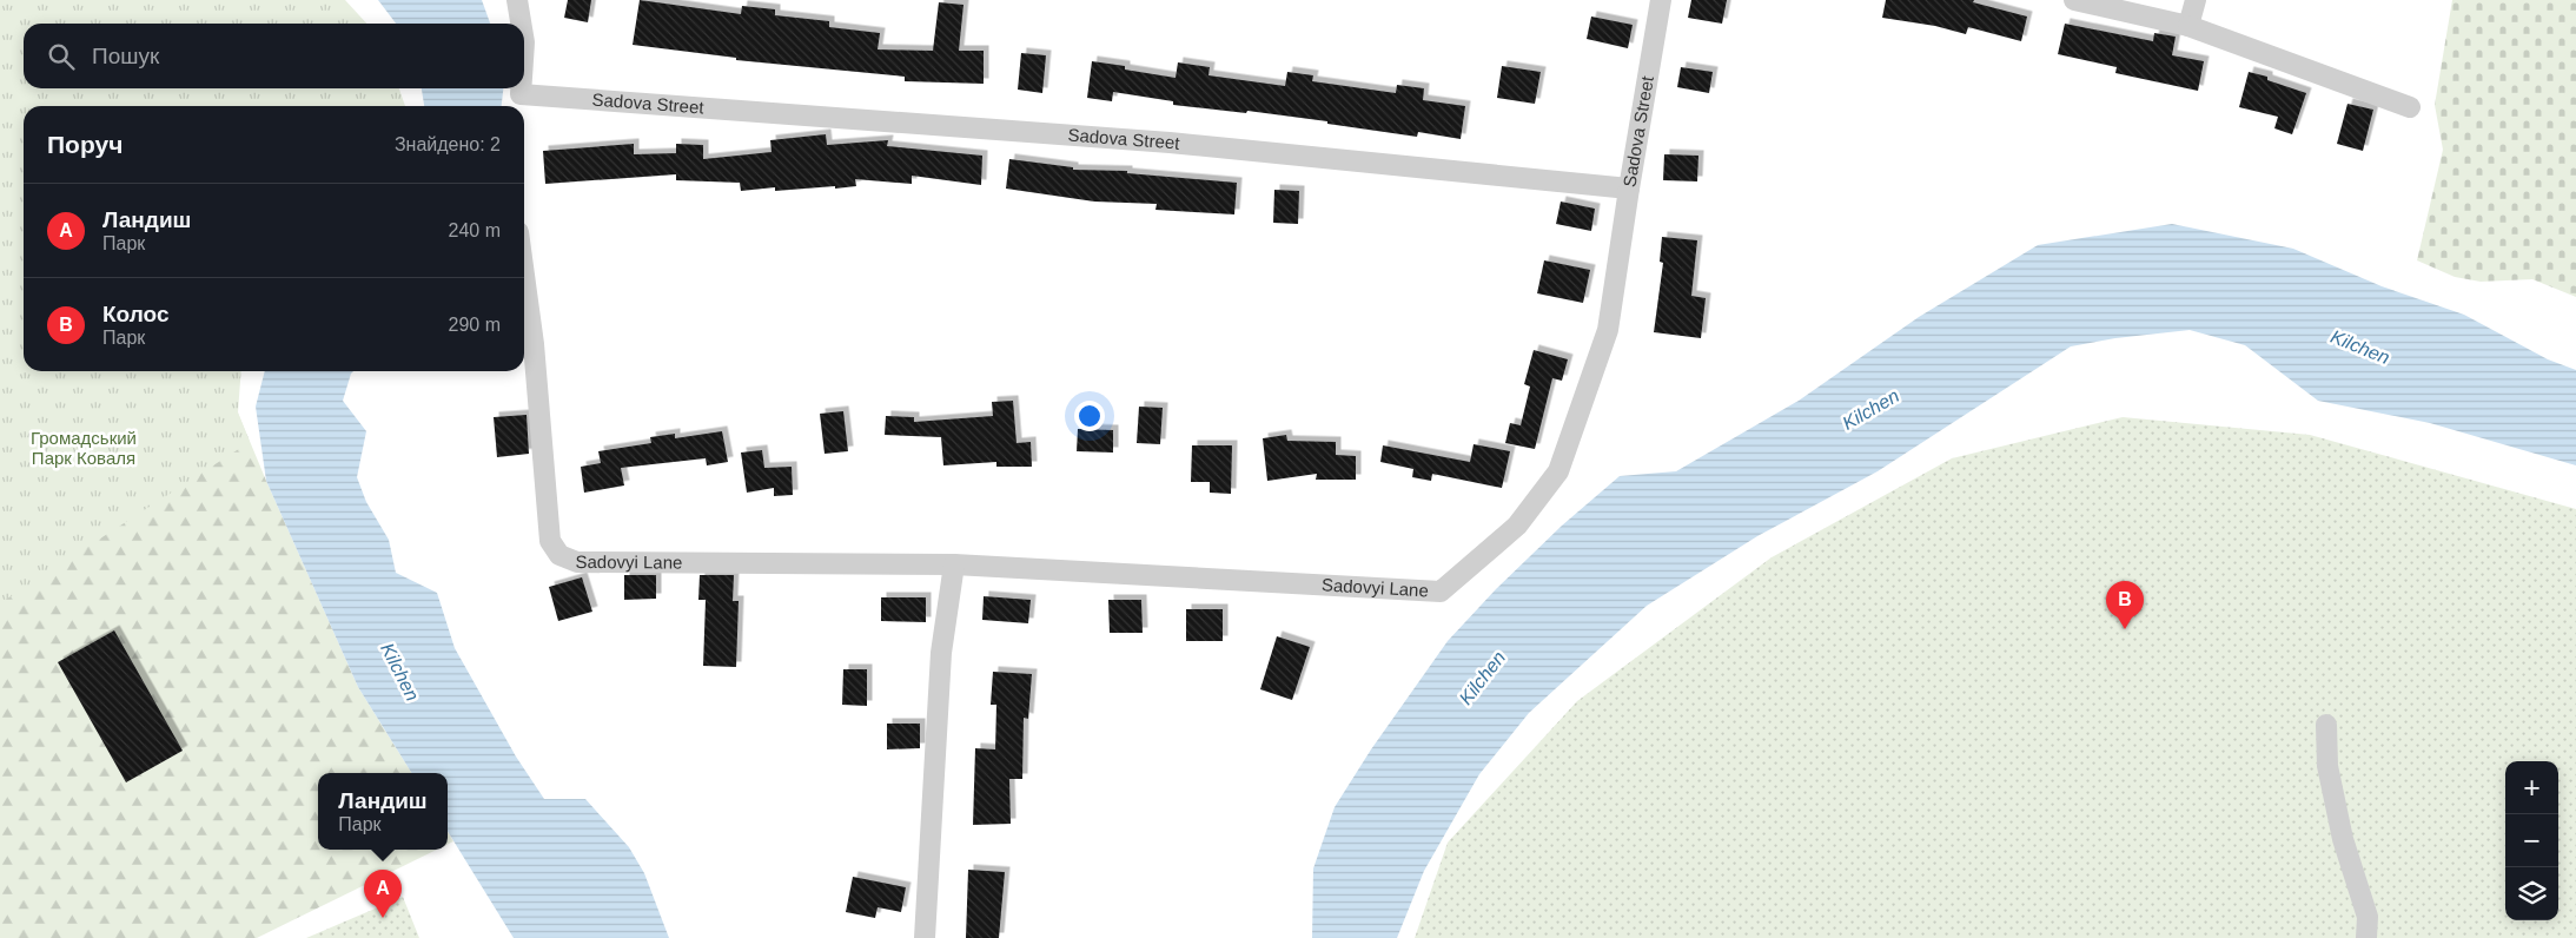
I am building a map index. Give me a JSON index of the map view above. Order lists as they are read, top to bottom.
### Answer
{
  "streets": {
    "street": ["Sadova Street", "Sadovyi Lane"]
  },
  "crossings": [
    ["Sadova Street", "Sadovyi Lane"]
  ],
  "water": ["Kilchen"],
  "parks": ["Громадський Парк Коваля"],
  "page": {
    "search": "Пошук",
    "heading": ["Поруч", "Знайдено: 2"],
    "list": [
      {
        "mark": "A",
        "name": "Ландиш",
        "note": "Парк",
        "value": "240 m"
      },
      {
        "mark": "B",
        "name": "Колос",
        "note": "Парк",
        "value": "290 m"
      }
    ],
    "pins": ["B", "A"],
    "map_buttons": ["+", "−"],
    "popup": ["Ландиш", "Парк"]
  }
}
